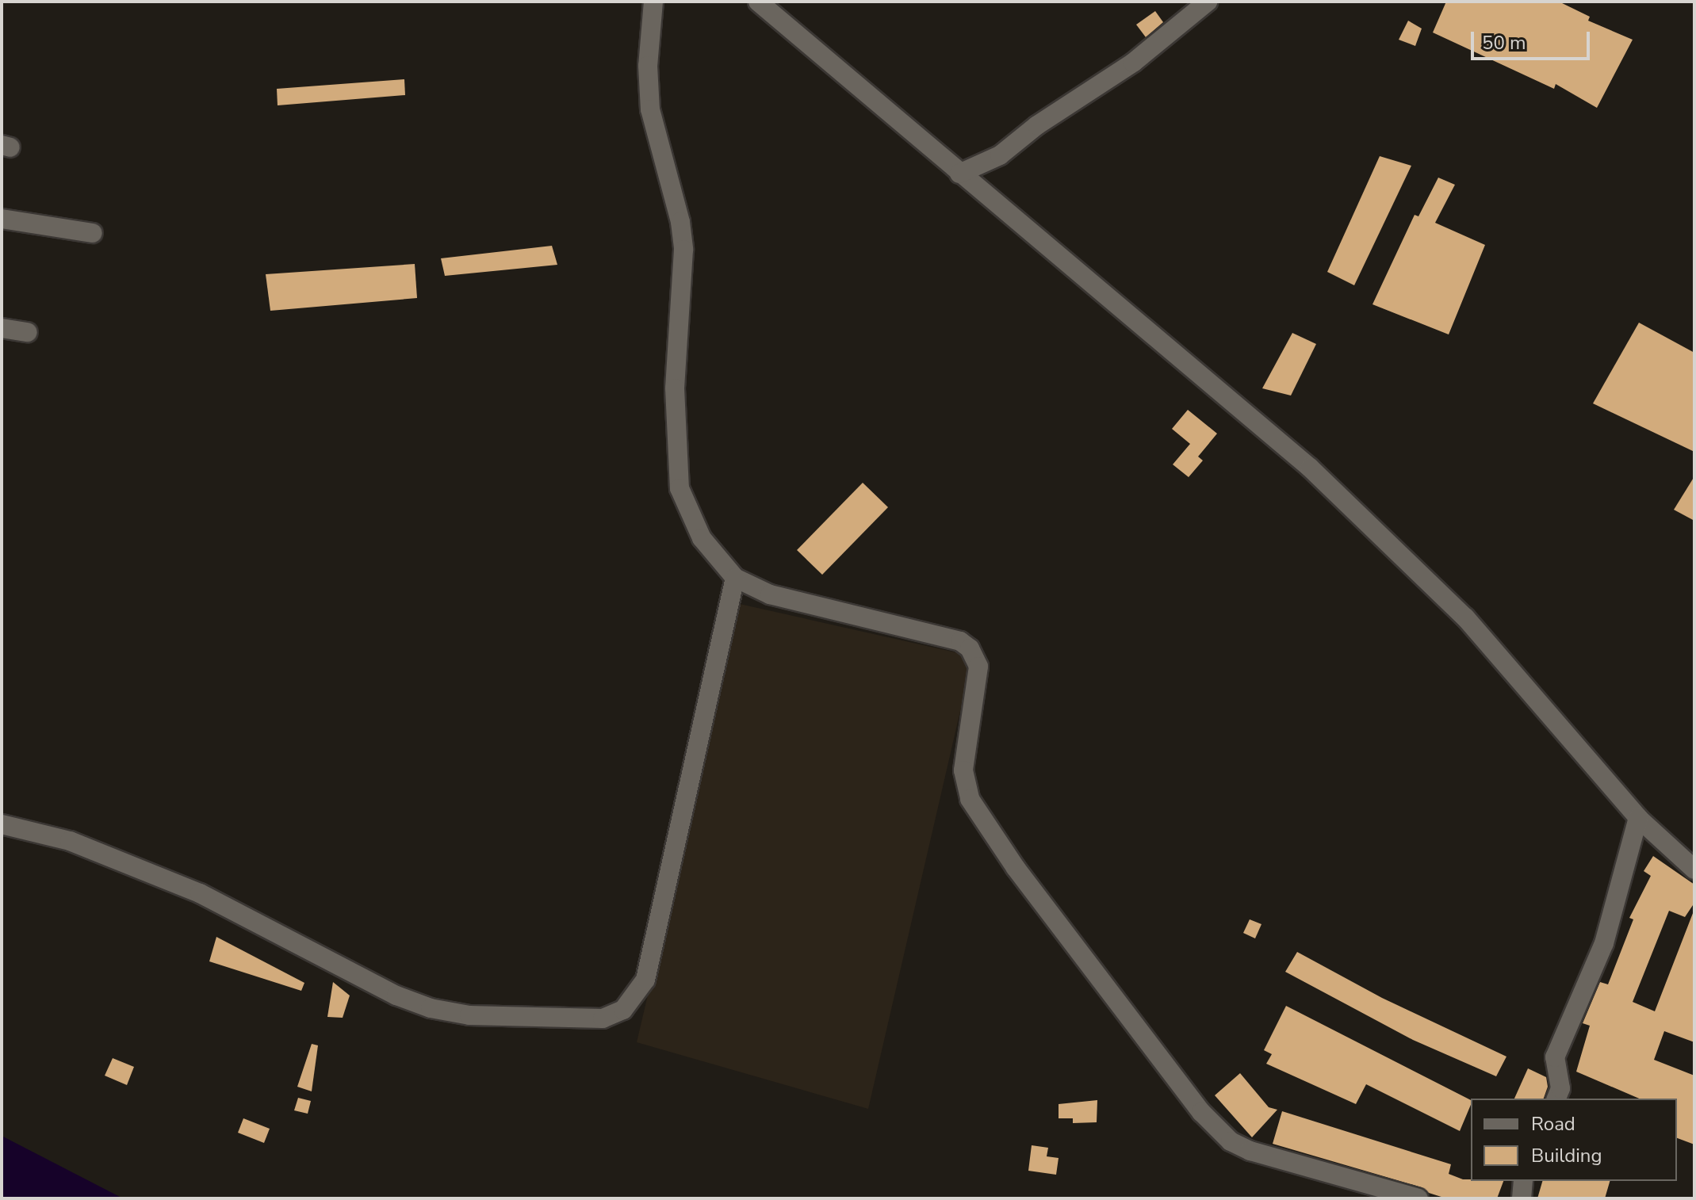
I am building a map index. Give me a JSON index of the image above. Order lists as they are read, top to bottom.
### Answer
{
  "legend": ["Road", "Building"],
  "scale_bar": "50 m"
}
